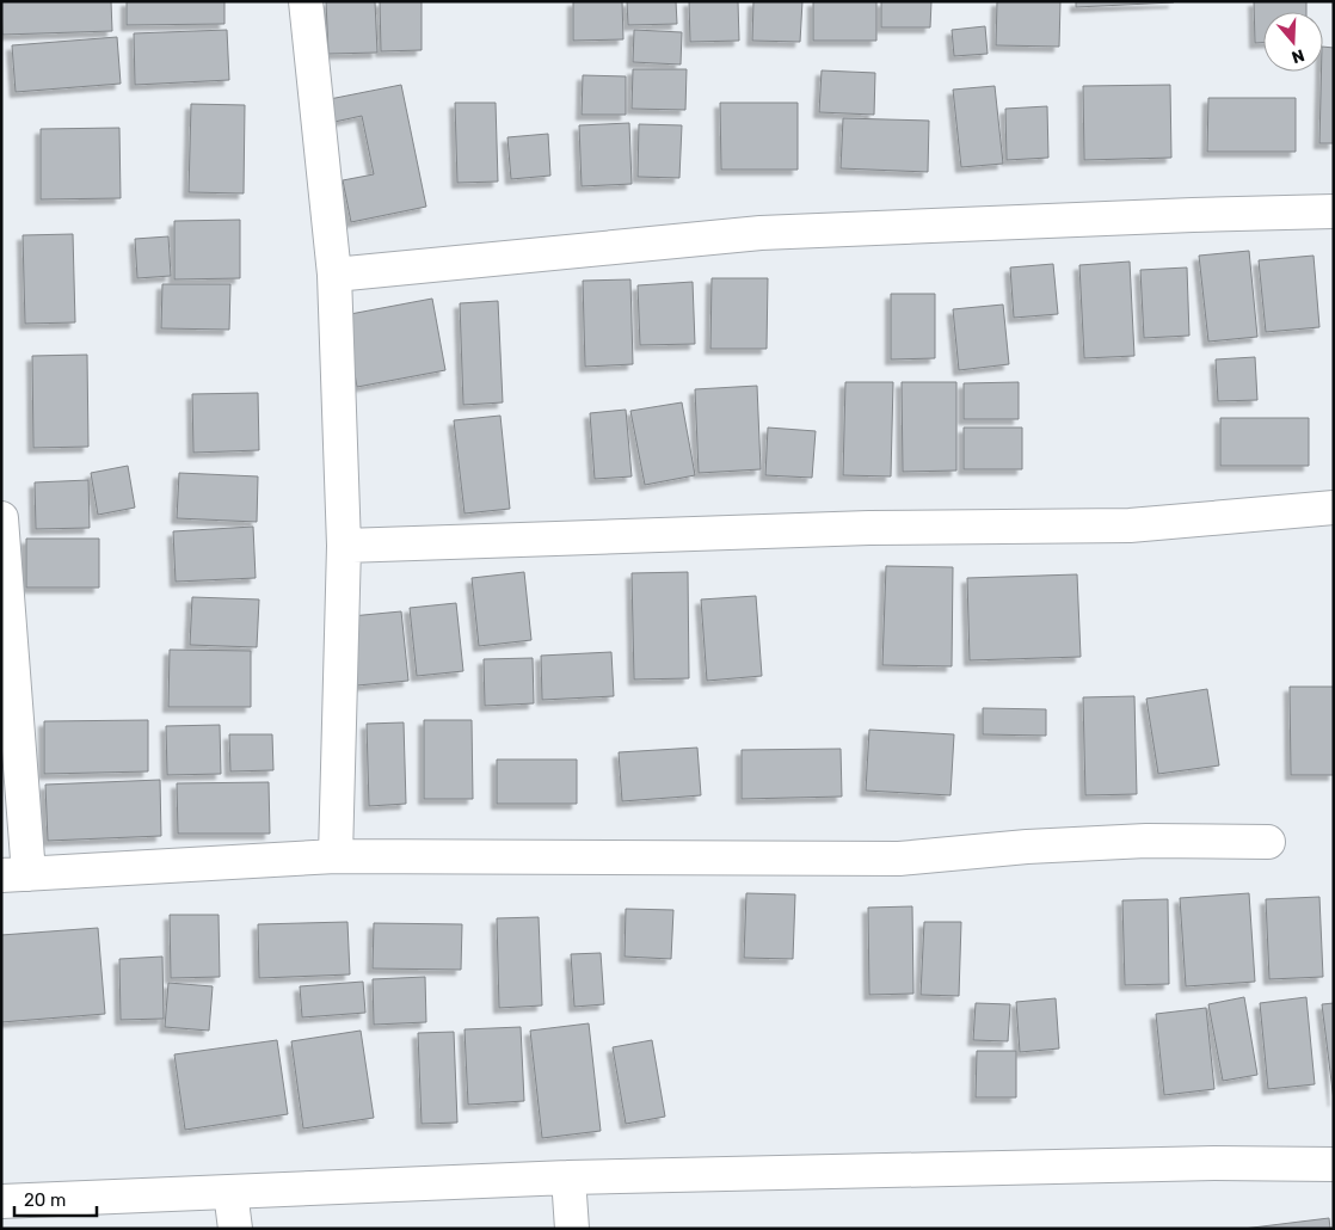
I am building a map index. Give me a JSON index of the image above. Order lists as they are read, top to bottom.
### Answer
{
  "scale_bar": "20 m",
  "north": "bottom"
}
